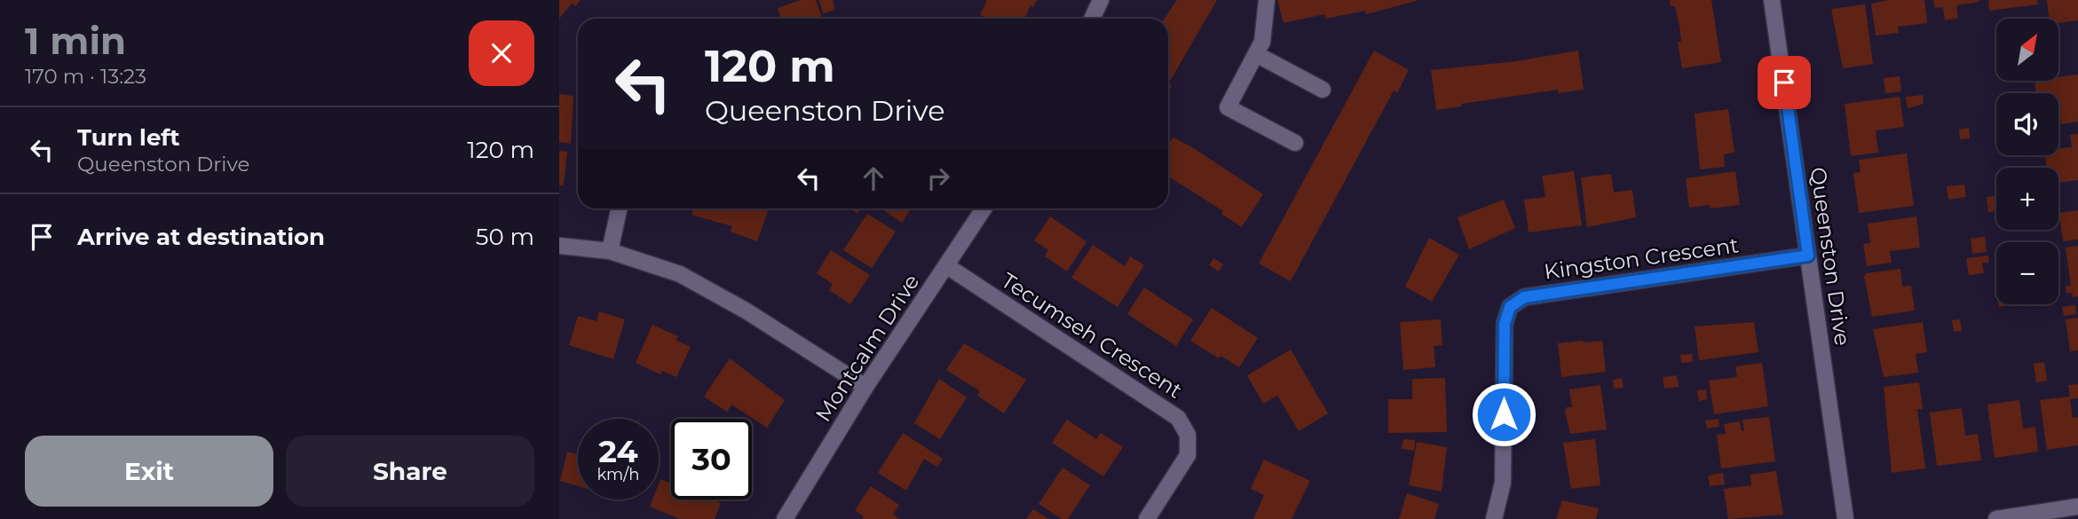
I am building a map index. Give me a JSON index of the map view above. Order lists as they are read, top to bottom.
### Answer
{
  "streets": {
    "street": [
      "Queenston Drive",
      "Kingston Crescent",
      "Tecumseh Crescent",
      "Montcalm Drive"
    ]
  },
  "crossings": [
    ["Queenston Drive", "Kingston Crescent"],
    ["Tecumseh Crescent", "Montcalm Drive"]
  ],
  "north": "top right",
  "page": {
    "heading": ["1 min", "170 m · 13:23"],
    "map_buttons": ["+", "−"],
    "turn": ["120 m", "Queenston Drive"],
    "list": [
      {
        "name": "Turn left",
        "note": "Queenston Drive",
        "value": "120 m"
      },
      {
        "name": "Arrive at destination",
        "value": "50 m"
      }
    ],
    "speed": "24 km/h",
    "limit": "30",
    "buttons": ["Exit", "Share"]
  }
}
